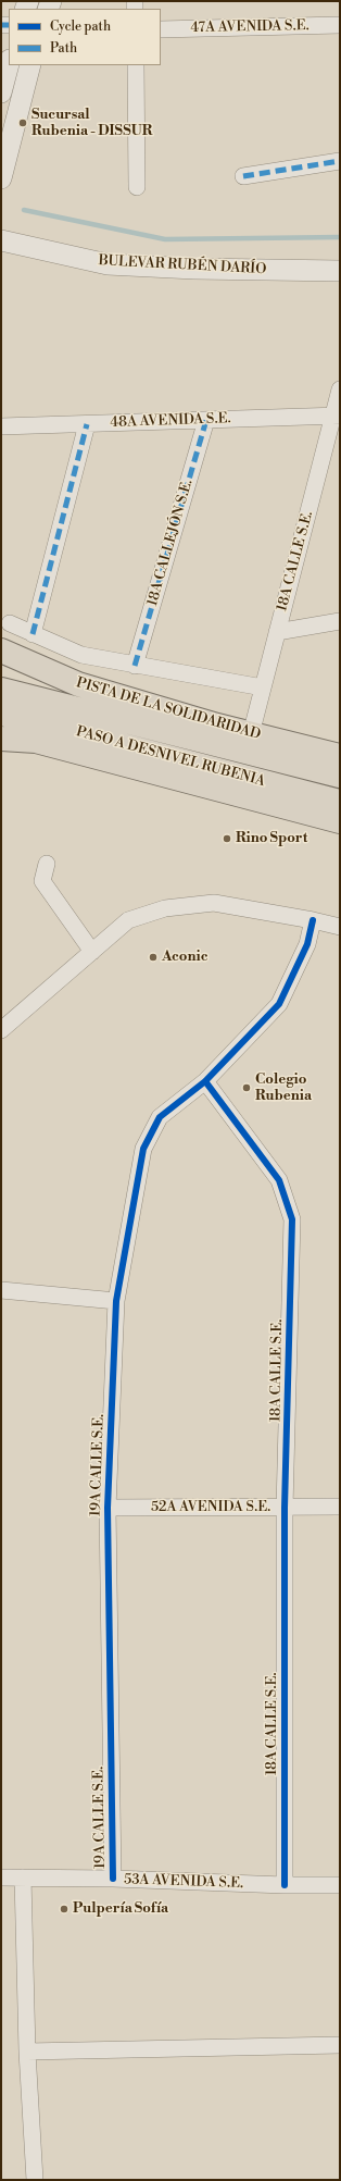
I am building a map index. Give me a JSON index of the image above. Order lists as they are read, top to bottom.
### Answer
{
  "streets": {
    "main road": ["PISTA DE LA SOLIDARIDAD", "PASO A DESNIVEL RUBENIA"],
    "street": [
      "47A AVENIDA S.E.",
      "BULEVAR RUBÉN DARÍO",
      "48A AVENIDA S.E.",
      "18A CALLEJÓN S.E.",
      "18A CALLE S.E.",
      "19A CALLE S.E.",
      "52A AVENIDA S.E.",
      "53A AVENIDA S.E."
    ]
  },
  "crossings": [
    ["48A AVENIDA S.E.", "18A CALLEJÓN S.E."],
    ["48A AVENIDA S.E.", "18A CALLE S.E."],
    ["18A CALLE S.E.", "PISTA DE LA SOLIDARIDAD"],
    ["18A CALLE S.E.", "19A CALLE S.E."],
    ["18A CALLE S.E.", "52A AVENIDA S.E."],
    ["18A CALLE S.E.", "53A AVENIDA S.E."],
    ["19A CALLE S.E.", "52A AVENIDA S.E."],
    ["19A CALLE S.E.", "53A AVENIDA S.E."]
  ],
  "places": [
    "Sucursal Rubenia - DISSUR",
    "Rino Sport",
    "Aconic",
    "Colegio Rubenia",
    "Pulpería Sofía"
  ],
  "legend": ["Cycle path", "Path"]
}
